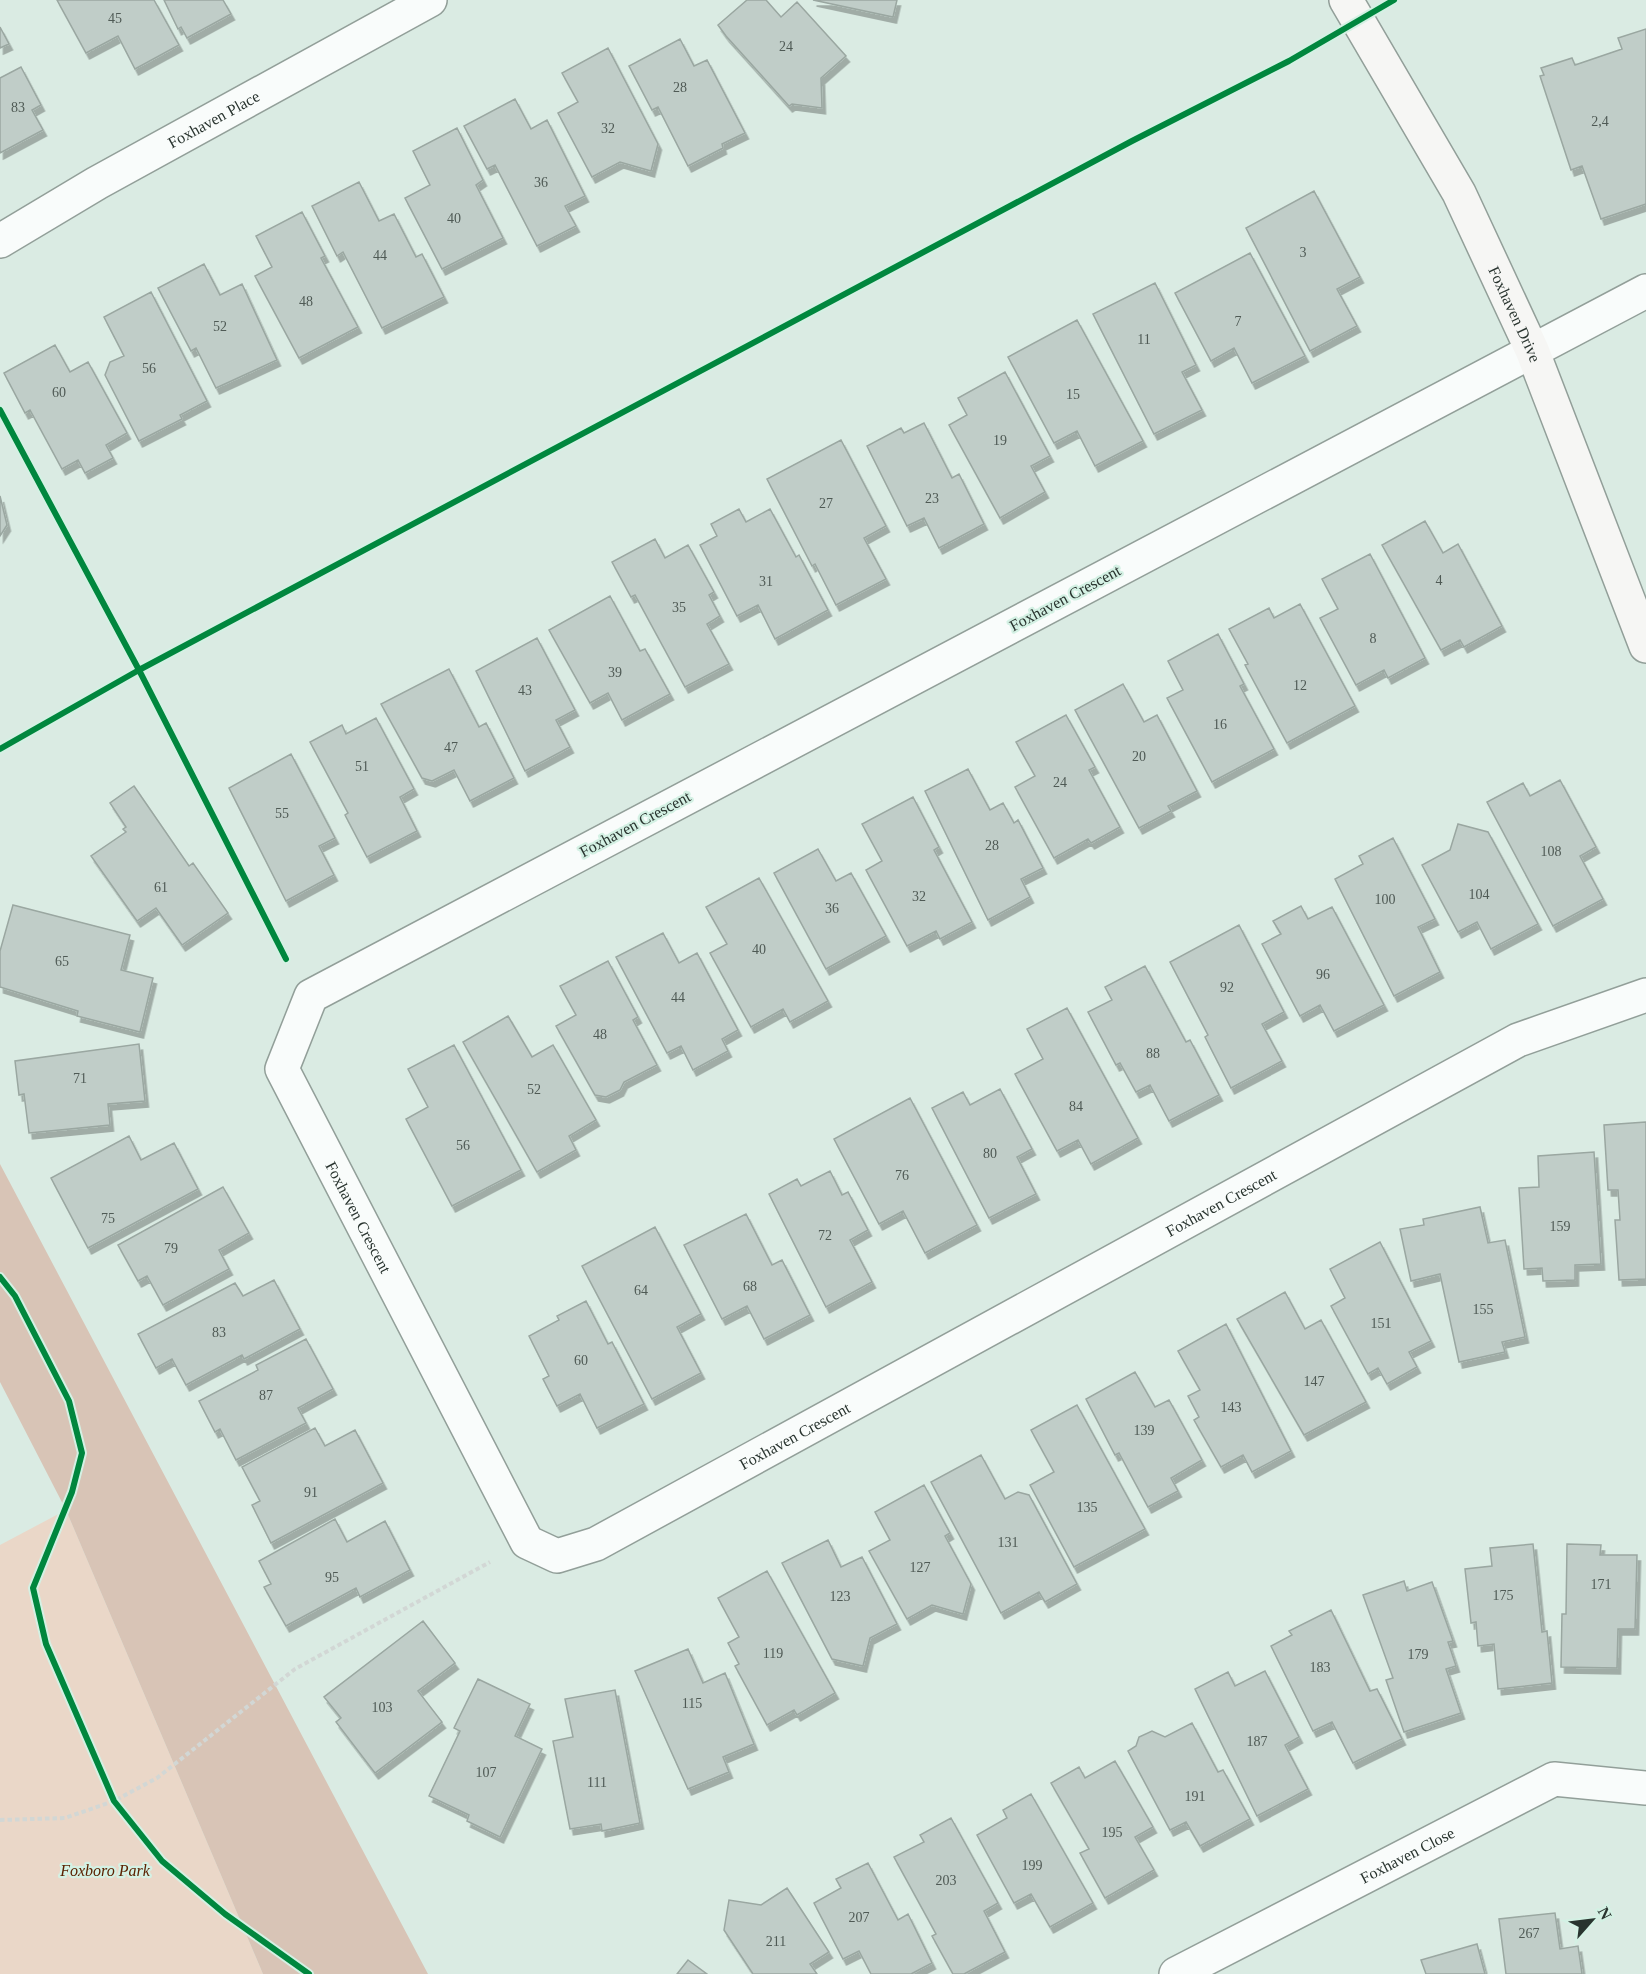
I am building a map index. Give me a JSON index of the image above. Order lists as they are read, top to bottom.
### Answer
{
  "streets": {
    "street": [
      "Foxhaven Place",
      "Foxhaven Drive",
      "Foxhaven Crescent",
      "Foxhaven Close"
    ]
  },
  "crossings": [
    ["Foxhaven Drive", "Foxhaven Crescent"]
  ],
  "parks": ["Foxboro Park"],
  "house_numbers": [
    "45",
    "24",
    "28",
    "83",
    "2,4",
    "32",
    "36",
    "40",
    "3",
    "44",
    "48",
    "7",
    "52",
    "11",
    "56",
    "60",
    "15",
    "19",
    "23",
    "27",
    "4",
    "31",
    "35",
    "8",
    "39",
    "12",
    "43",
    "16",
    "47",
    "20",
    "51",
    "24",
    "55",
    "28",
    "108",
    "61",
    "104",
    "32",
    "100",
    "36",
    "40",
    "65",
    "96",
    "92",
    "44",
    "48",
    "88",
    "71",
    "52",
    "84",
    "56",
    "80",
    "76",
    "75",
    "159",
    "72",
    "79",
    "68",
    "64",
    "155",
    "151",
    "83",
    "60",
    "147",
    "87",
    "143",
    "139",
    "91",
    "135",
    "131",
    "127",
    "95",
    "171",
    "175",
    "123",
    "119",
    "179",
    "183",
    "115",
    "103",
    "187",
    "107",
    "111",
    "191",
    "195",
    "199",
    "203",
    "207",
    "267",
    "211"
  ],
  "north": "top right"
}
